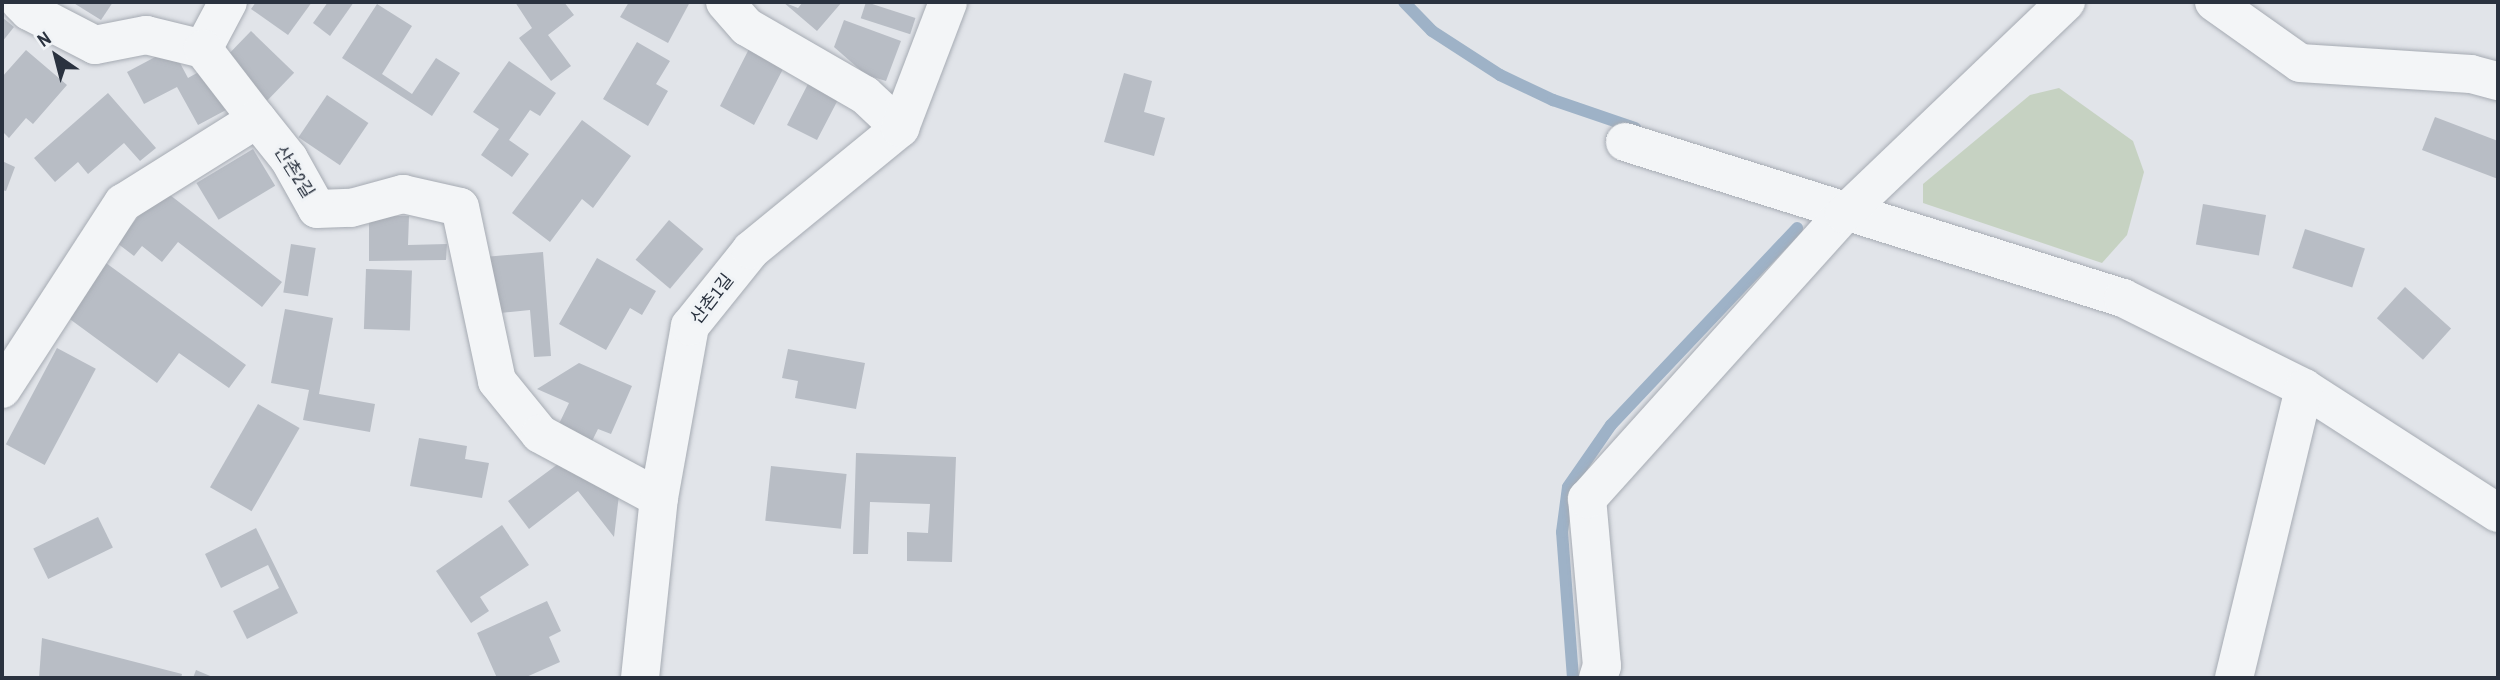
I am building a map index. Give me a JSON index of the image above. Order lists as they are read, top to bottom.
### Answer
{
  "streets": {
    "street": ["산촌2길", "산촌1길"]
  },
  "crossings": [
    ["산촌2길", "산촌1길"]
  ],
  "north": "top left"
}
